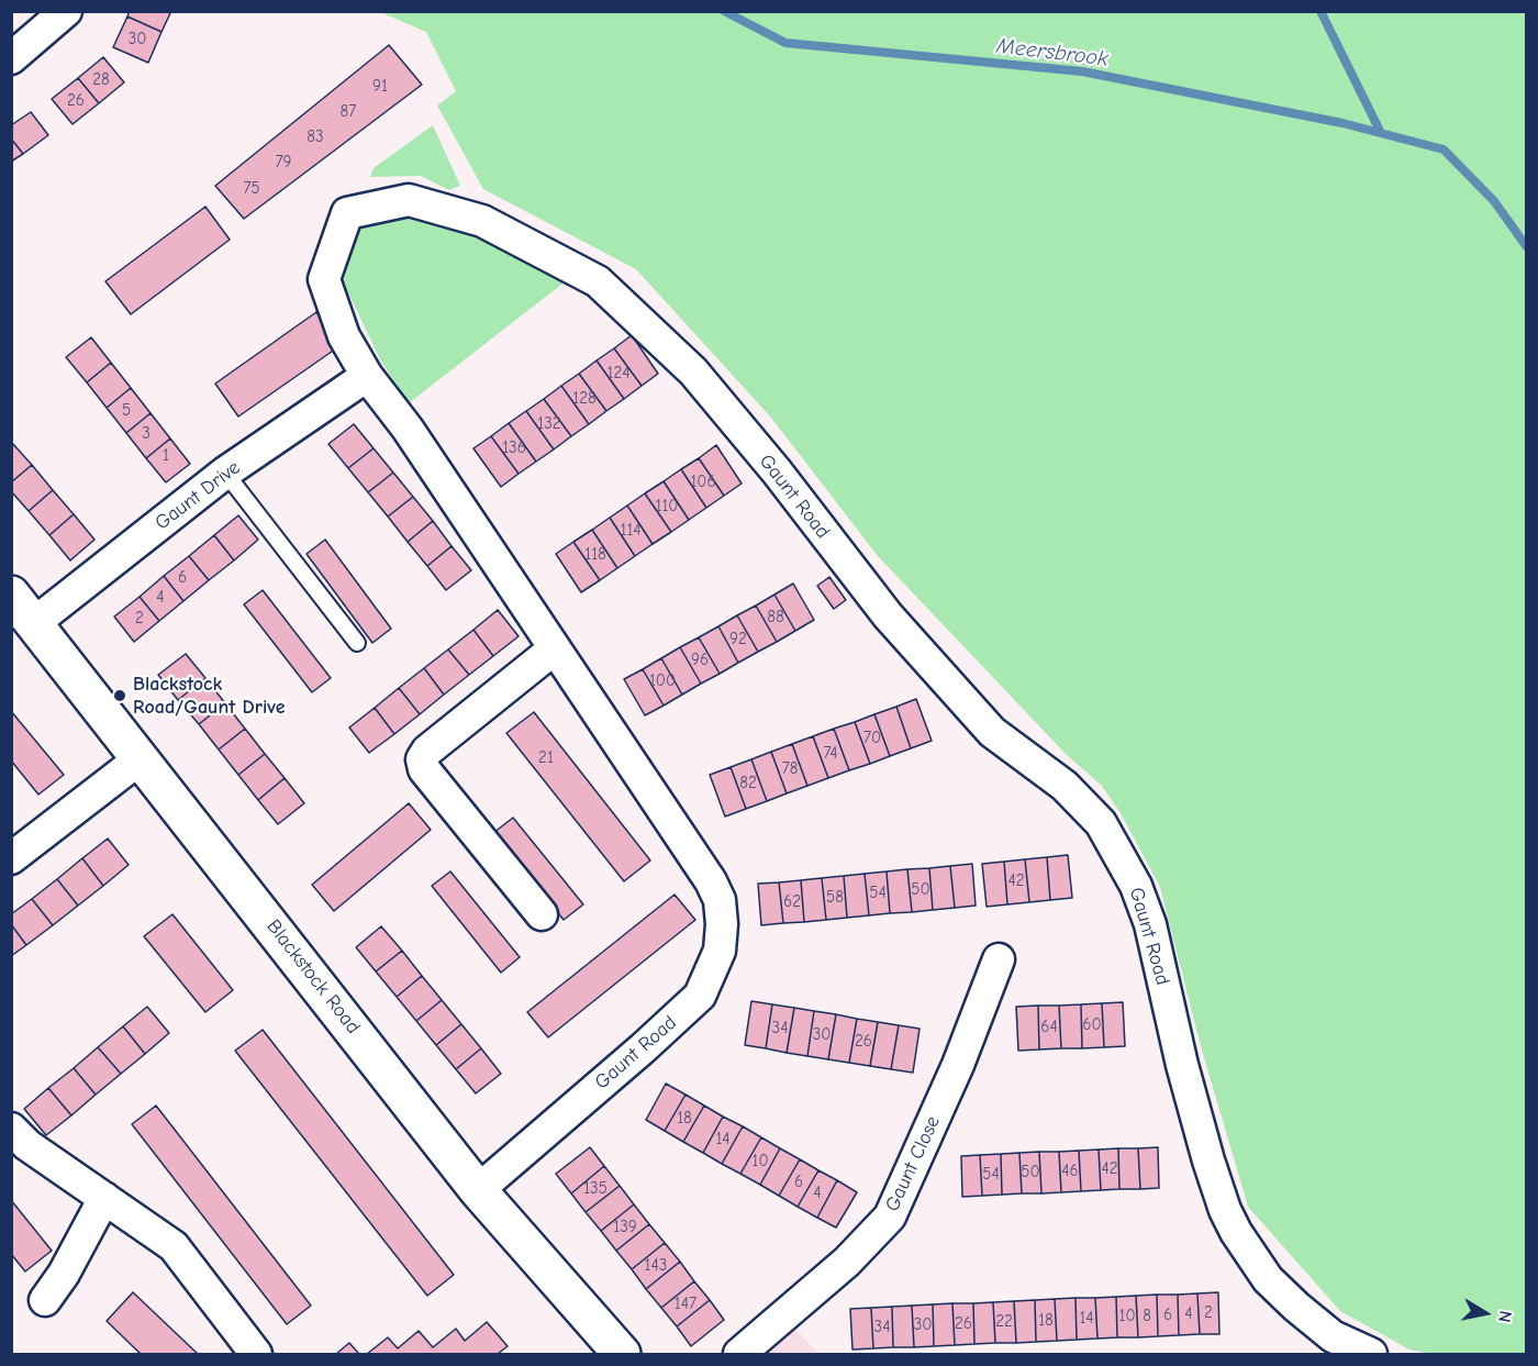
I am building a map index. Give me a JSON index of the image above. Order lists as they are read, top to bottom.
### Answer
{
  "streets": {
    "street": [
      "Gaunt Drive",
      "Gaunt Road",
      "Blackstock Road",
      "Gaunt Close"
    ]
  },
  "crossings": [
    ["Gaunt Drive", "Gaunt Road"],
    ["Gaunt Drive", "Blackstock Road"],
    ["Gaunt Road", "Blackstock Road"]
  ],
  "water": ["Meersbrook"],
  "places": ["Blackstock Road/Gaunt Drive"],
  "house_numbers": [
    "30",
    "28",
    "91",
    "26",
    "87",
    "83",
    "79",
    "75",
    "124",
    "128",
    "5",
    "132",
    "3",
    "136",
    "1",
    "106",
    "110",
    "114",
    "118",
    "6",
    "4",
    "88",
    "2",
    "92",
    "96",
    "100",
    "70",
    "74",
    "21",
    "78",
    "82",
    "42",
    "50",
    "54",
    "58",
    "62",
    "60",
    "64",
    "34",
    "30",
    "26",
    "18",
    "14",
    "10",
    "42",
    "46",
    "50",
    "54",
    "6",
    "135",
    "4",
    "139",
    "143",
    "147",
    "2",
    "4",
    "6",
    "10",
    "8",
    "14",
    "18",
    "22",
    "26",
    "30",
    "34"
  ],
  "north": "right"
}
